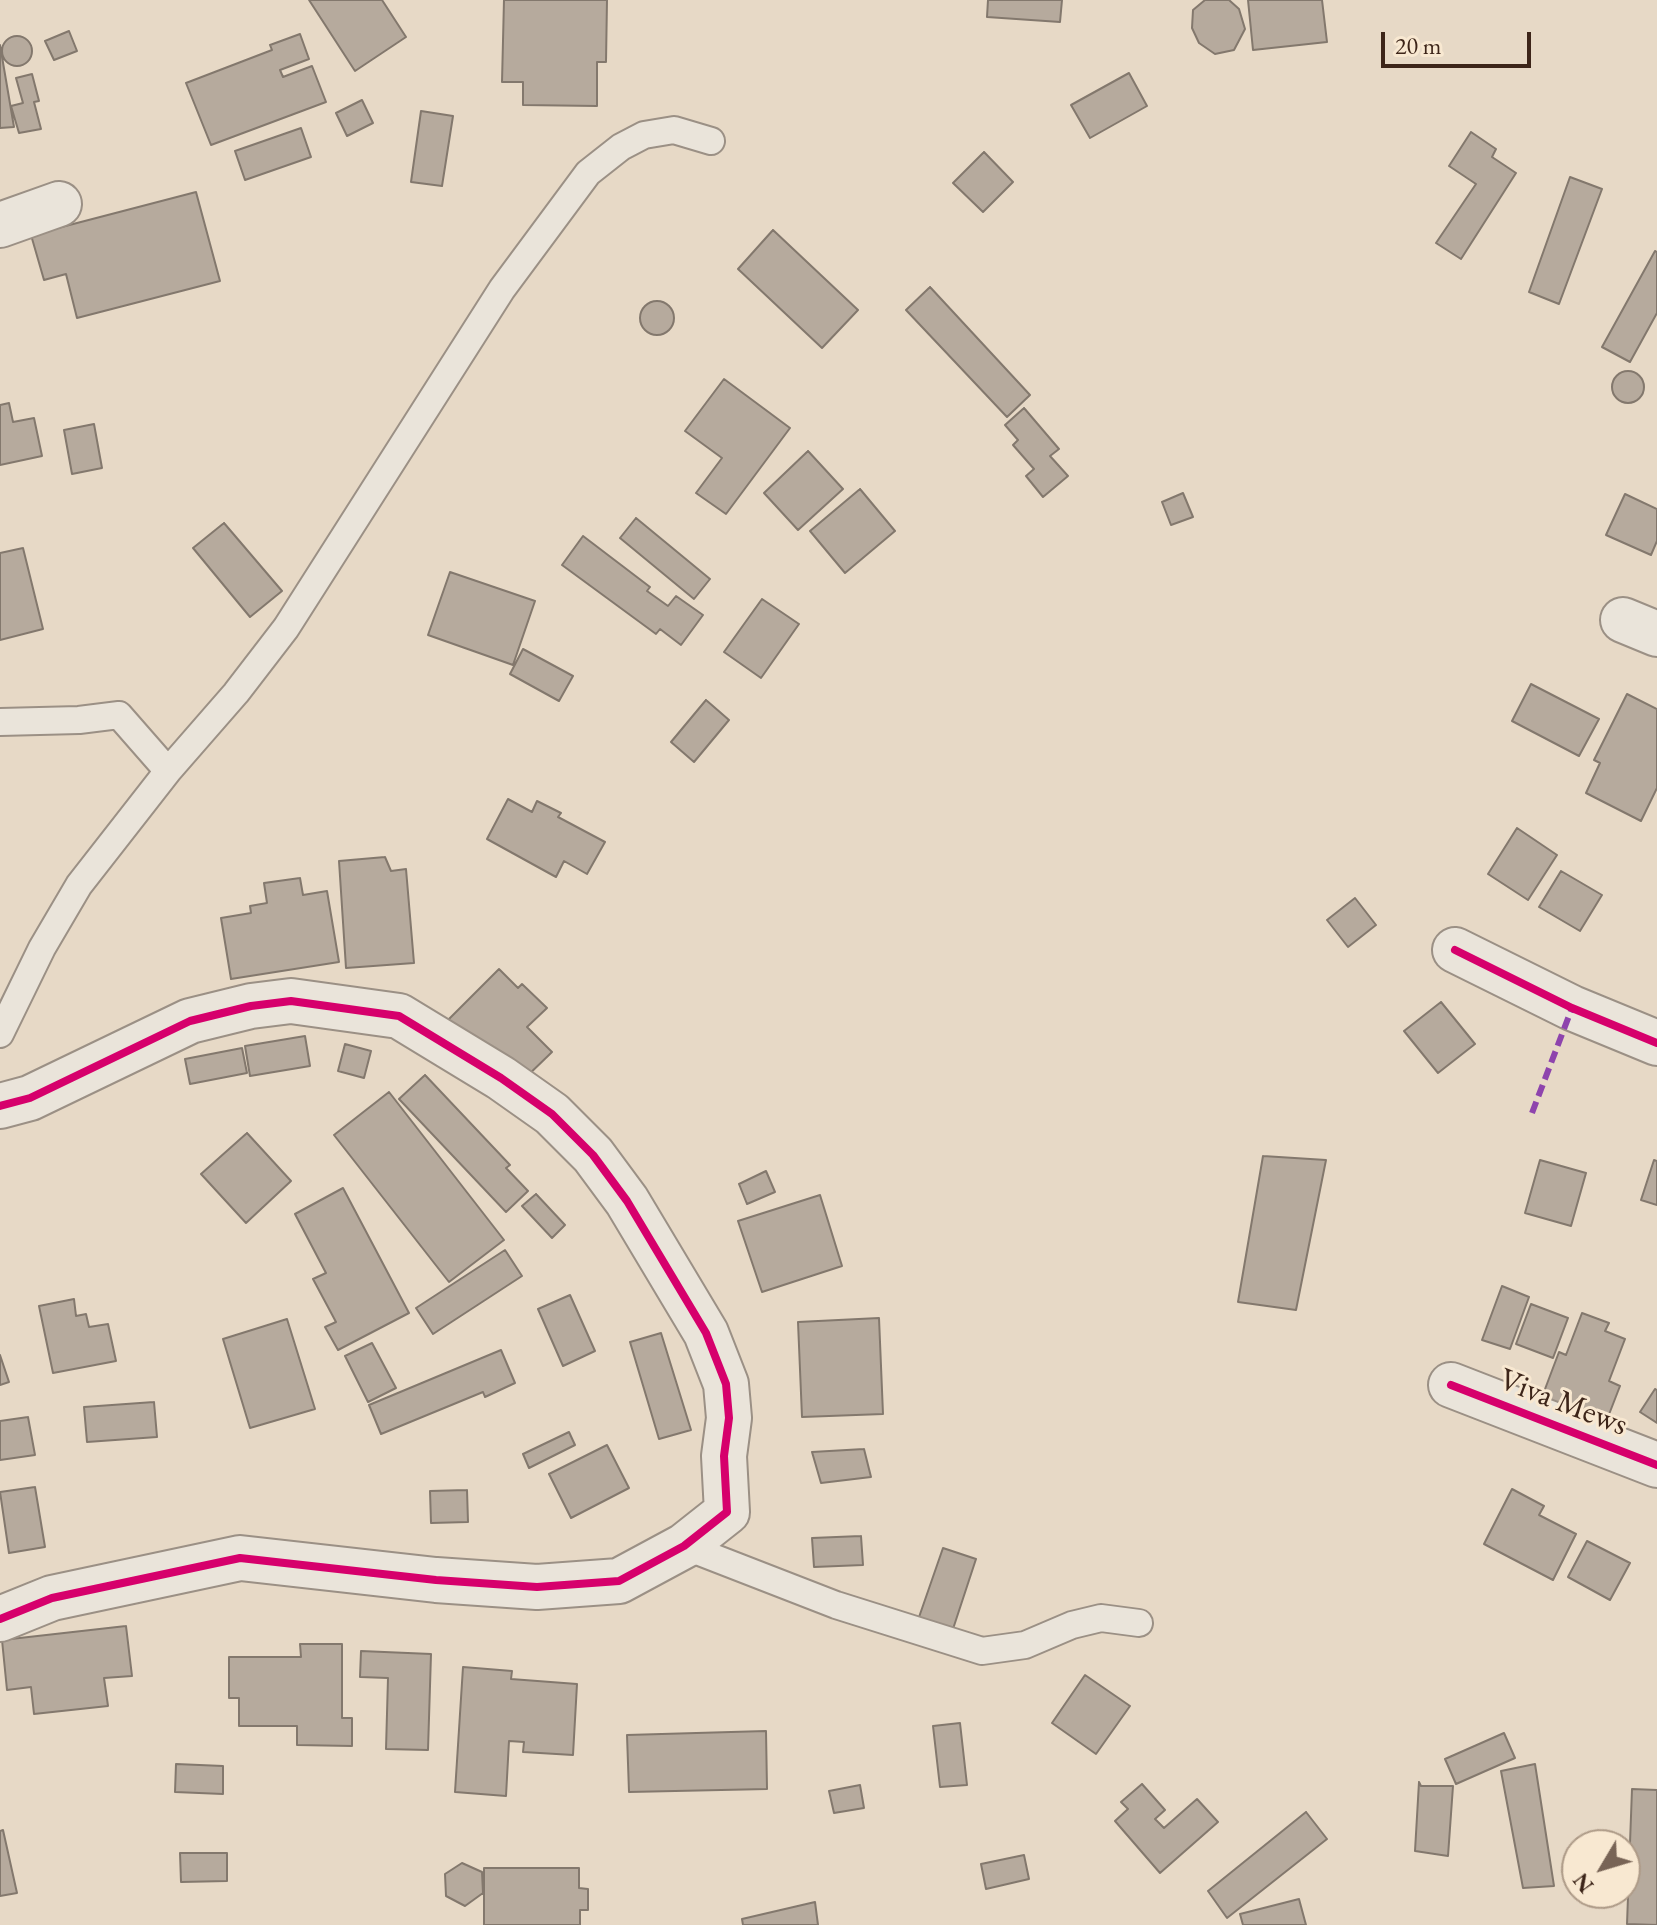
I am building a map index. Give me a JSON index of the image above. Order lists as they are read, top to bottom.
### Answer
{
  "streets": {
    "street": ["Viva Mews"]
  },
  "scale_bar": "20 m",
  "north": "bottom left"
}
